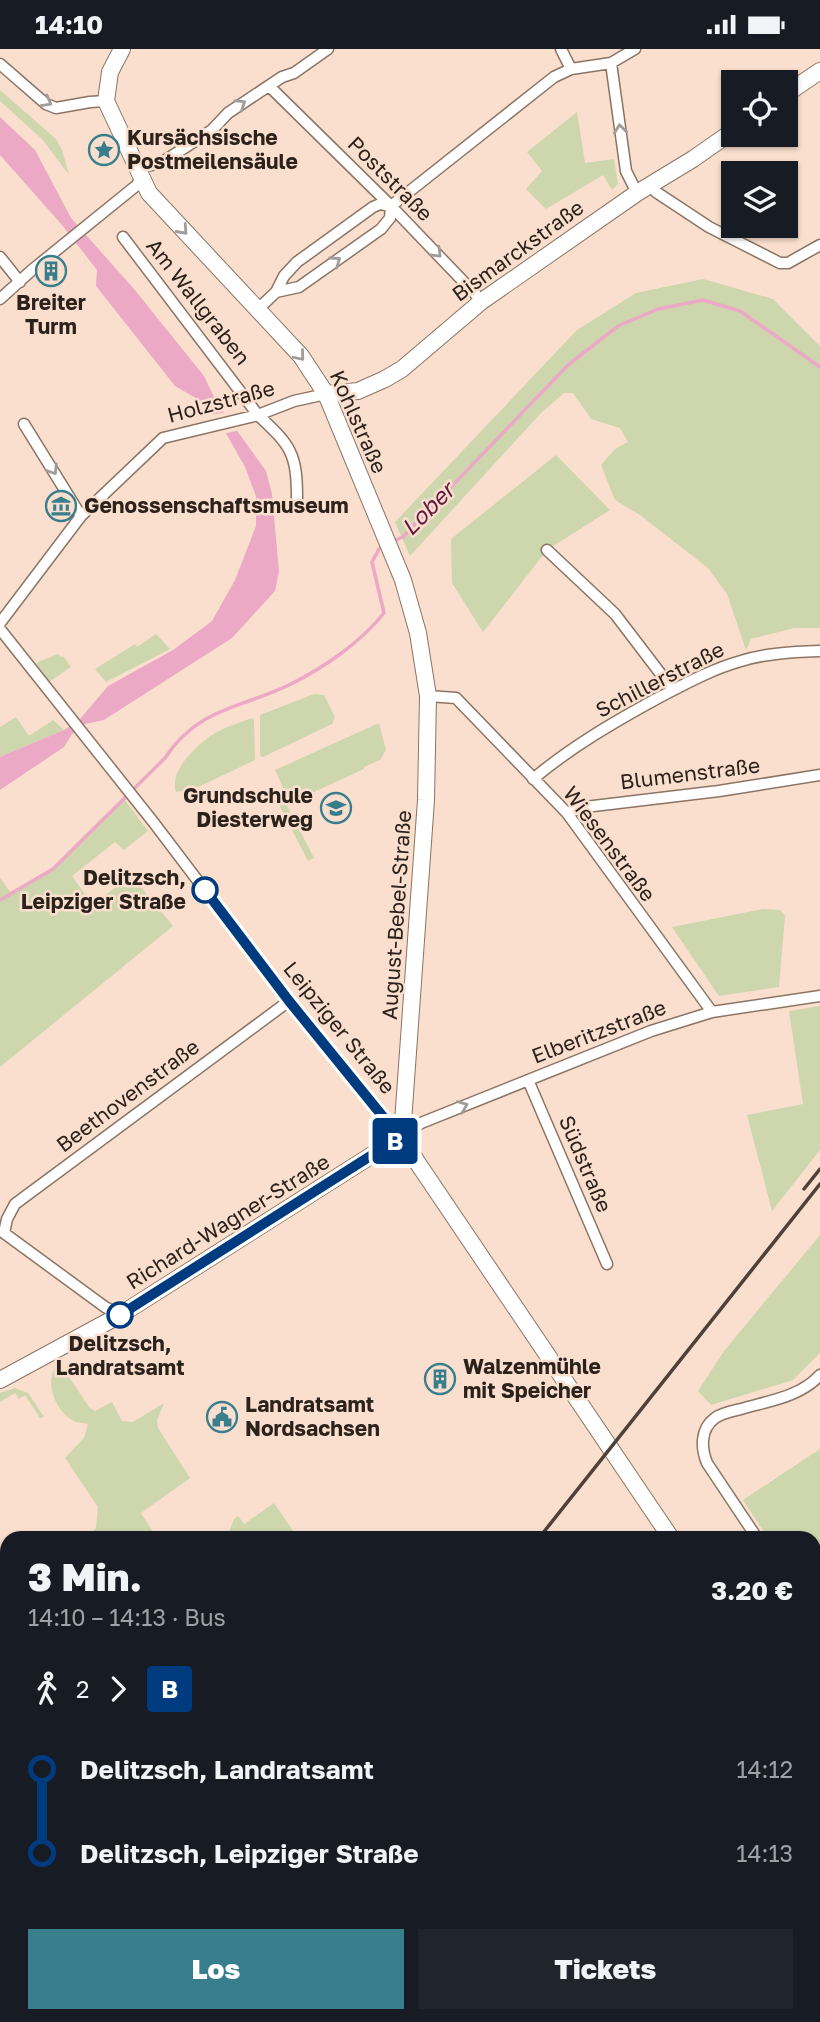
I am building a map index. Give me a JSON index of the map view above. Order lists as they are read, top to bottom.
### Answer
{
  "streets": {
    "street": [
      "Poststraße",
      "Bismarckstraße",
      "Am Wallgraben",
      "Holzstraße",
      "Kohlstraße",
      "Schillerstraße",
      "Blumenstraße",
      "Wiesenstraße",
      "August-Bebel-Straße",
      "Leipziger Straße",
      "Elberitzstraße",
      "Beethovenstraße",
      "Südstraße",
      "Richard-Wagner-Straße"
    ]
  },
  "crossings": [
    ["Poststraße", "Bismarckstraße"],
    ["Bismarckstraße", "Holzstraße"],
    ["Bismarckstraße", "Kohlstraße"],
    ["Am Wallgraben", "Holzstraße"],
    ["Holzstraße", "Kohlstraße"],
    ["Kohlstraße", "Wiesenstraße"],
    ["Kohlstraße", "August-Bebel-Straße"],
    ["Schillerstraße", "Wiesenstraße"],
    ["Blumenstraße", "Wiesenstraße"],
    ["Wiesenstraße", "August-Bebel-Straße"],
    ["Wiesenstraße", "Elberitzstraße"],
    ["August-Bebel-Straße", "Leipziger Straße"],
    ["August-Bebel-Straße", "Elberitzstraße"],
    ["August-Bebel-Straße", "Richard-Wagner-Straße"],
    ["Leipziger Straße", "Elberitzstraße"],
    ["Leipziger Straße", "Beethovenstraße"],
    ["Leipziger Straße", "Richard-Wagner-Straße"],
    ["Elberitzstraße", "Südstraße"],
    ["Elberitzstraße", "Richard-Wagner-Straße"]
  ],
  "one_way": ["Poststraße", "Kohlstraße"],
  "water": ["Lober"],
  "places": {
    "place": ["Kursächsische Postmeilensäule"],
    "building": ["Breiter Turm", "Walzenmühle mit Speicher"],
    "museum": ["Genossenschaftsmuseum"],
    "school or university": ["Grundschule Diesterweg"],
    "other": ["Delitzsch, Leipziger Straße", "Delitzsch, Landratsamt"],
    "public building": ["Landratsamt Nordsachsen"]
  },
  "lines": ["bus line B"],
  "page": {
    "status": "14:10",
    "on_map": "B",
    "heading": ["3 Min.", "14:10 – 14:13 · Bus", "3.20 €"],
    "legs": ["2", "B"],
    "list": [
      {
        "name": "Delitzsch, Landratsamt",
        "value": "14:12"
      },
      {
        "name": "Delitzsch, Leipziger Straße",
        "value": "14:13"
      }
    ],
    "buttons": ["Los", "Tickets"]
  }
}
